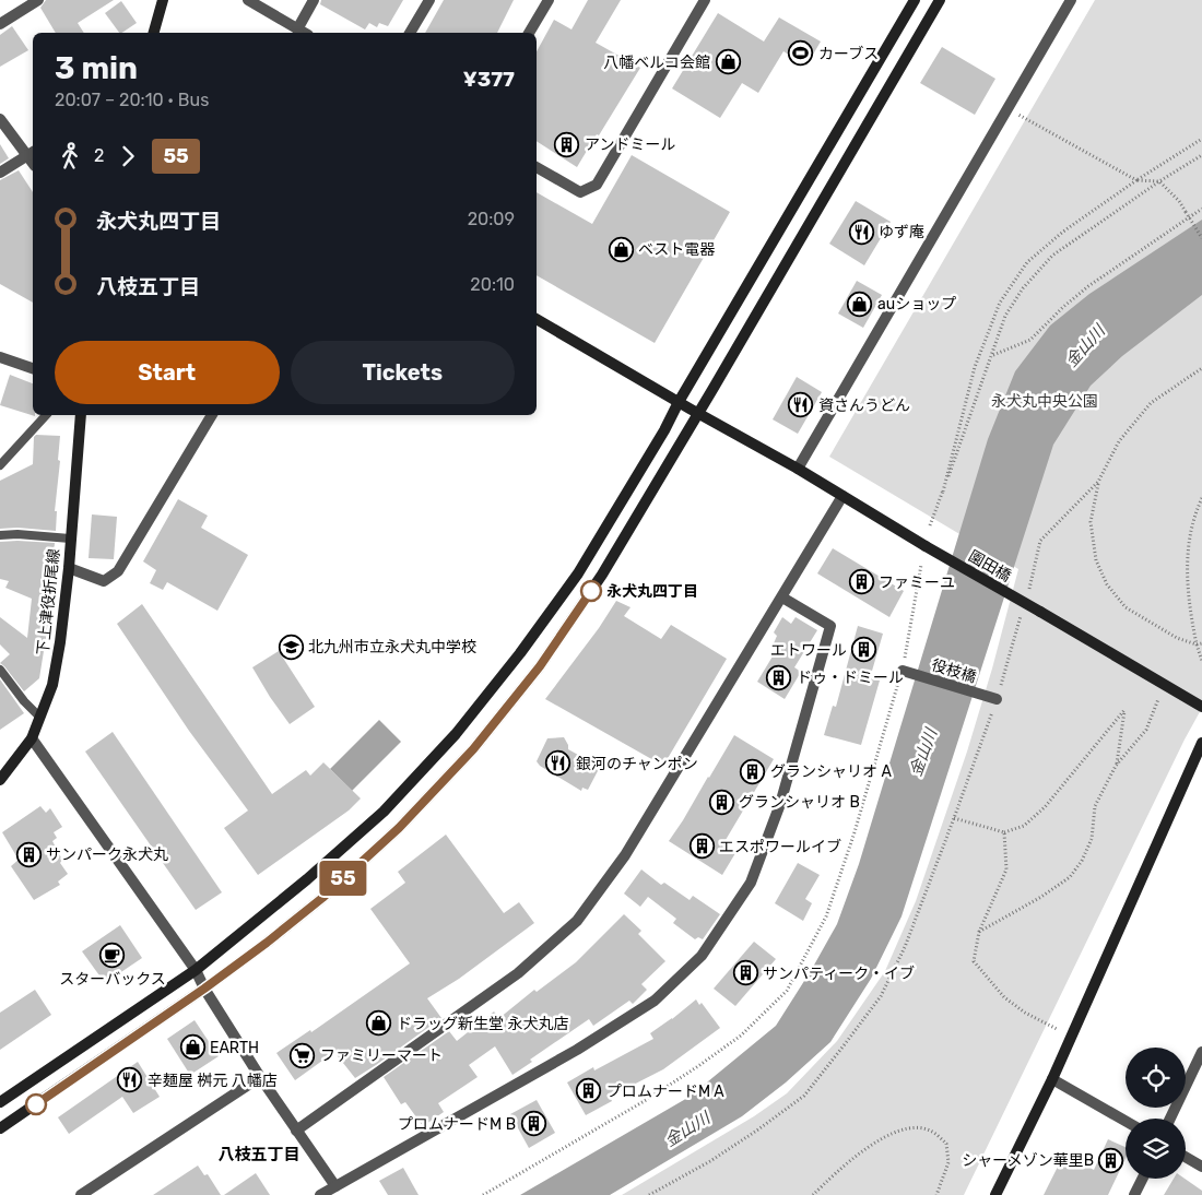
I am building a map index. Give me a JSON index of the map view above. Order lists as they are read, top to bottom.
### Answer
{
  "streets": {
    "street": ["園田橋", "下上津役折尾線", "役枝橋"]
  },
  "districts": ["八枝五丁目"],
  "water": ["金山川"],
  "parks": ["永犬丸中央公園"],
  "places": {
    "sports": ["カーブス"],
    "shop": [
      "八幡ベルコ会館",
      "ベスト電器",
      "auショップ",
      "ドラッグ新生堂 永犬丸店",
      "EARTH"
    ],
    "building": [
      "アンドミール",
      "ファミーユ",
      "エトワール",
      "ドゥ・ドミール",
      "グランシャリオ A",
      "グランシャリオ B",
      "エスポワールイブ",
      "サンパーク永犬丸",
      "サンパティーク・イブ",
      "プロムナードM A",
      "プロムナードM B",
      "シャーメゾン華里B"
    ],
    "restaurant": [
      "ゆず庵",
      "資さんうどん",
      "銀河のチャンポン",
      "辛麺屋 桝元 八幡店"
    ],
    "other": ["永犬丸四丁目"],
    "school or university": ["北九州市立永犬丸中学校"],
    "cafe": ["スターバックス"],
    "supermarket": ["ファミリーマート"]
  },
  "lines": ["bus line 55"],
  "page": {
    "on_map": "55",
    "heading": ["3 min", "20:07 – 20:10 · Bus", "¥377"],
    "legs": ["2", "55"],
    "list": [
      {
        "name": "永犬丸四丁目",
        "value": "20:09"
      },
      {
        "name": "八枝五丁目",
        "value": "20:10"
      }
    ],
    "buttons": ["Start", "Tickets"]
  }
}
